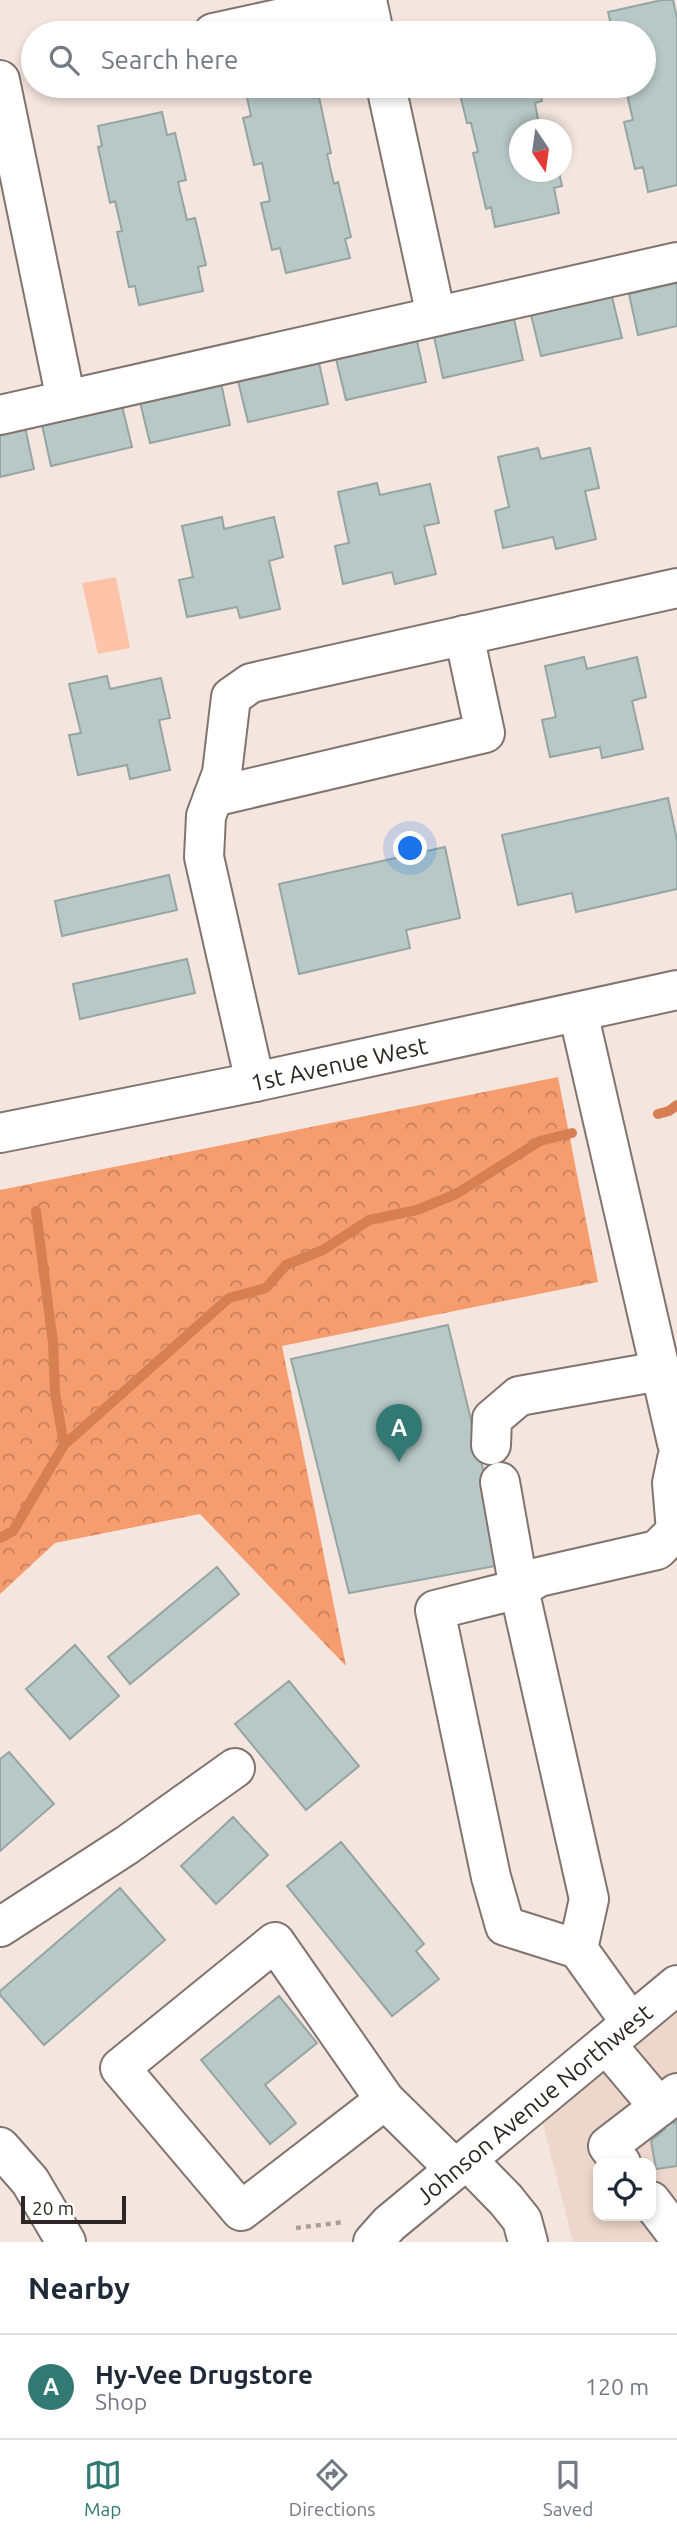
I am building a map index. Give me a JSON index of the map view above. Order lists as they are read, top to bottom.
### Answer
{
  "streets": {
    "street": ["1st Avenue West", "Johnson Avenue Northwest"]
  },
  "scale_bar": "20 m",
  "north": "bottom",
  "page": {
    "search": "Search here",
    "pins": "A",
    "scale": "20 m",
    "heading": "Nearby",
    "list": [
      {
        "mark": "A",
        "name": "Hy-Vee Drugstore",
        "note": "Shop",
        "value": "120 m"
      }
    ],
    "nav": ["Map", "Directions", "Saved"]
  }
}
